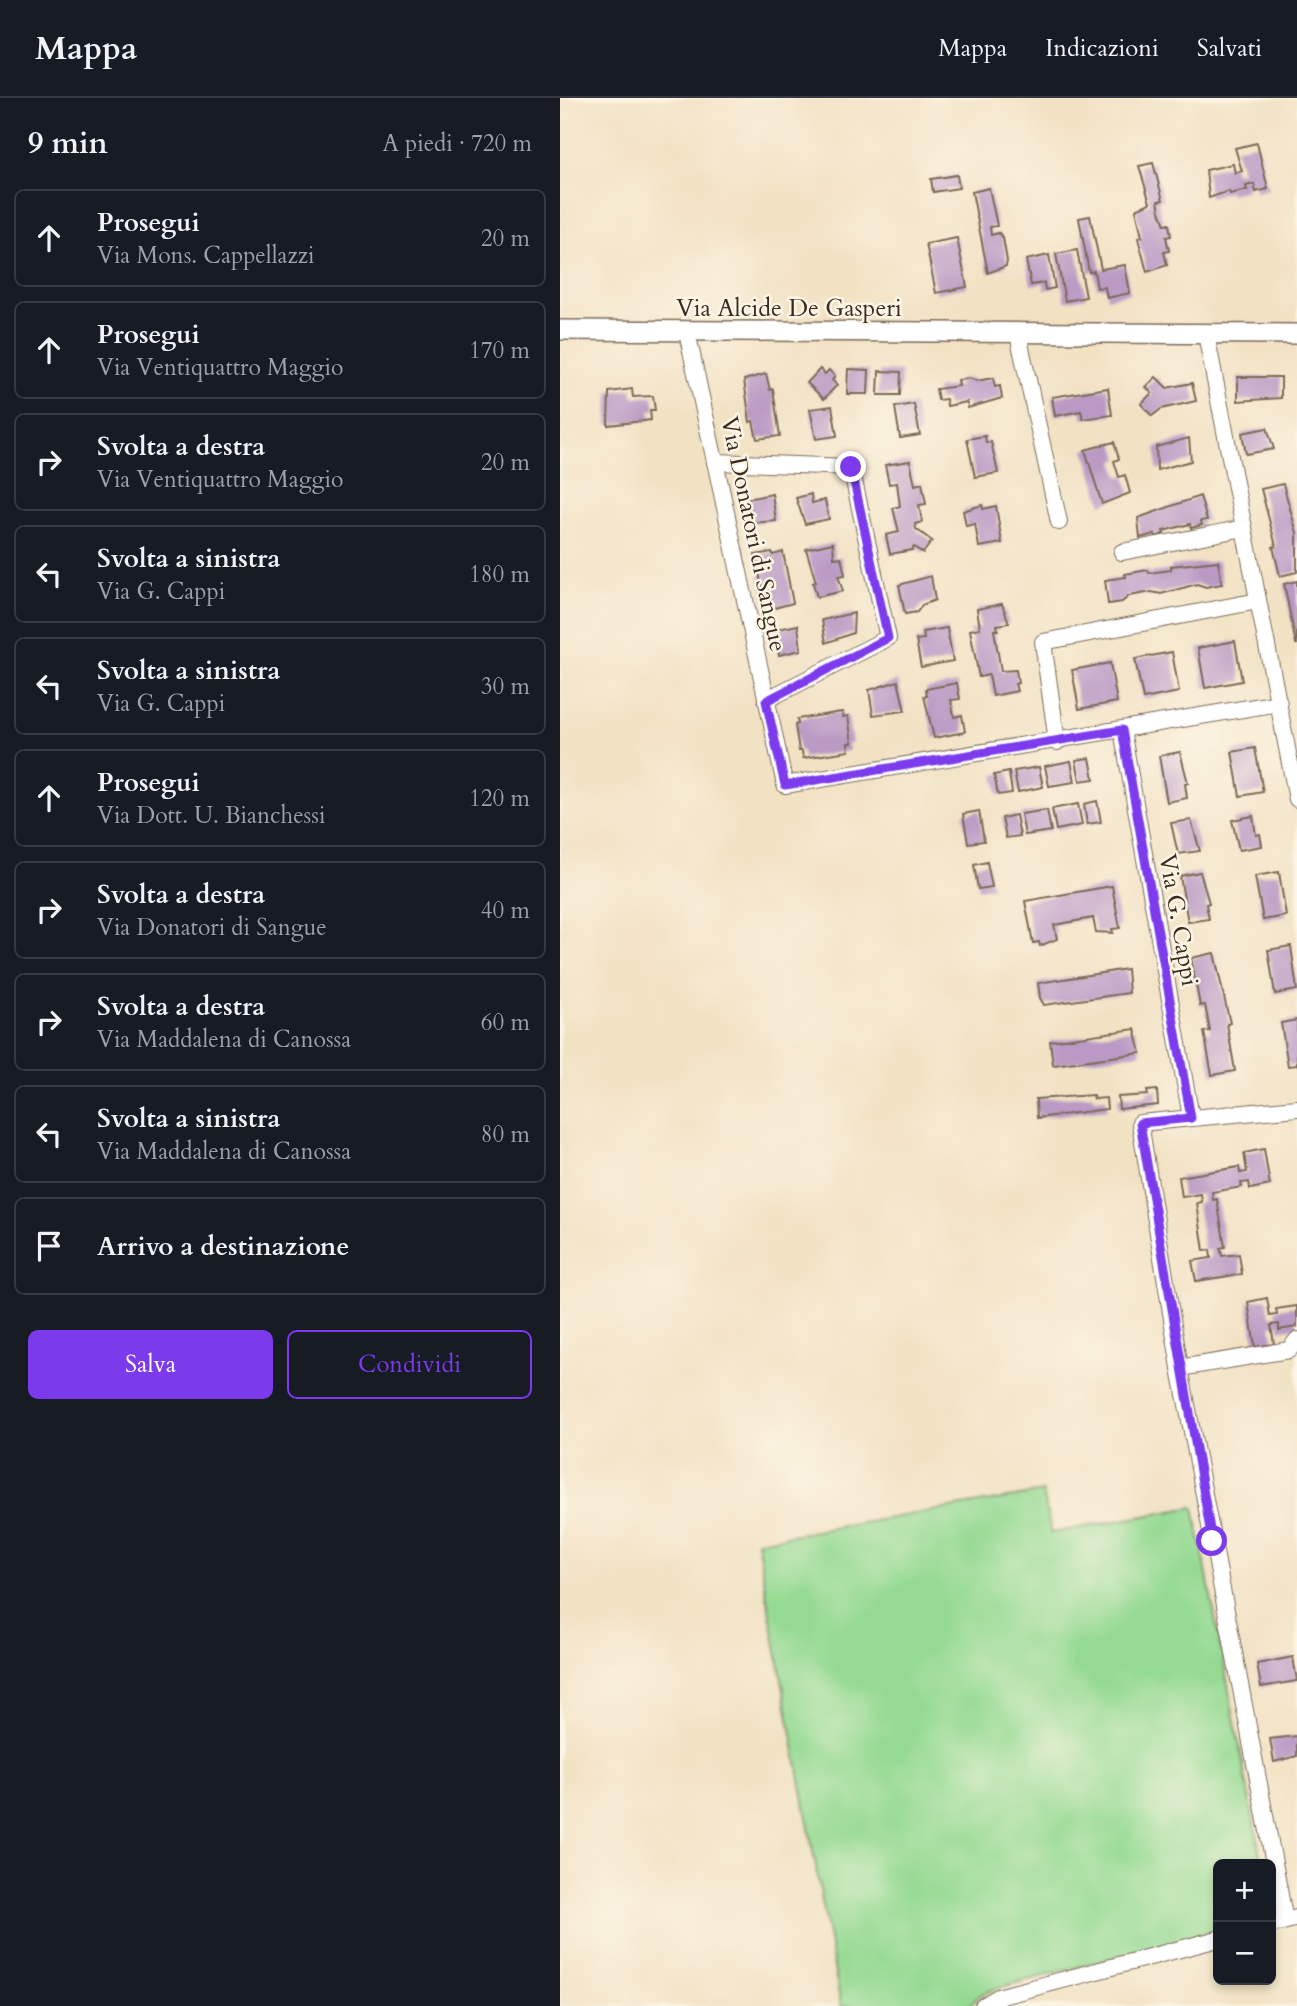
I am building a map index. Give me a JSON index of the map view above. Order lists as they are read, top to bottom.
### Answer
{
  "streets": {
    "street": ["Via Alcide De Gasperi", "Via Donatori di Sangue", "Via G. Cappi"]
  },
  "crossings": [
    ["Via Alcide De Gasperi", "Via Donatori di Sangue"]
  ],
  "page": {
    "header": "Mappa",
    "nav": ["Mappa", "Indicazioni", "Salvati"],
    "heading": ["9 min", "A piedi · 720 m"],
    "list": [
      ["Prosegui", "Via Mons. Cappellazzi", "20 m"],
      ["Prosegui", "Via Ventiquattro Maggio", "170 m"],
      ["Svolta a destra", "Via Ventiquattro Maggio", "20 m"],
      ["Svolta a sinistra", "Via G. Cappi", "180 m"],
      ["Svolta a sinistra", "Via G. Cappi", "30 m"],
      ["Prosegui", "Via Dott. U. Bianchessi", "120 m"],
      ["Svolta a destra", "Via Donatori di Sangue", "40 m"],
      ["Svolta a destra", "Via Maddalena di Canossa", "60 m"],
      ["Svolta a sinistra", "Via Maddalena di Canossa", "80 m"],
      "Arrivo a destinazione"
    ],
    "buttons": ["Salva", "Condividi"],
    "map_buttons": ["+", "−"]
  }
}
